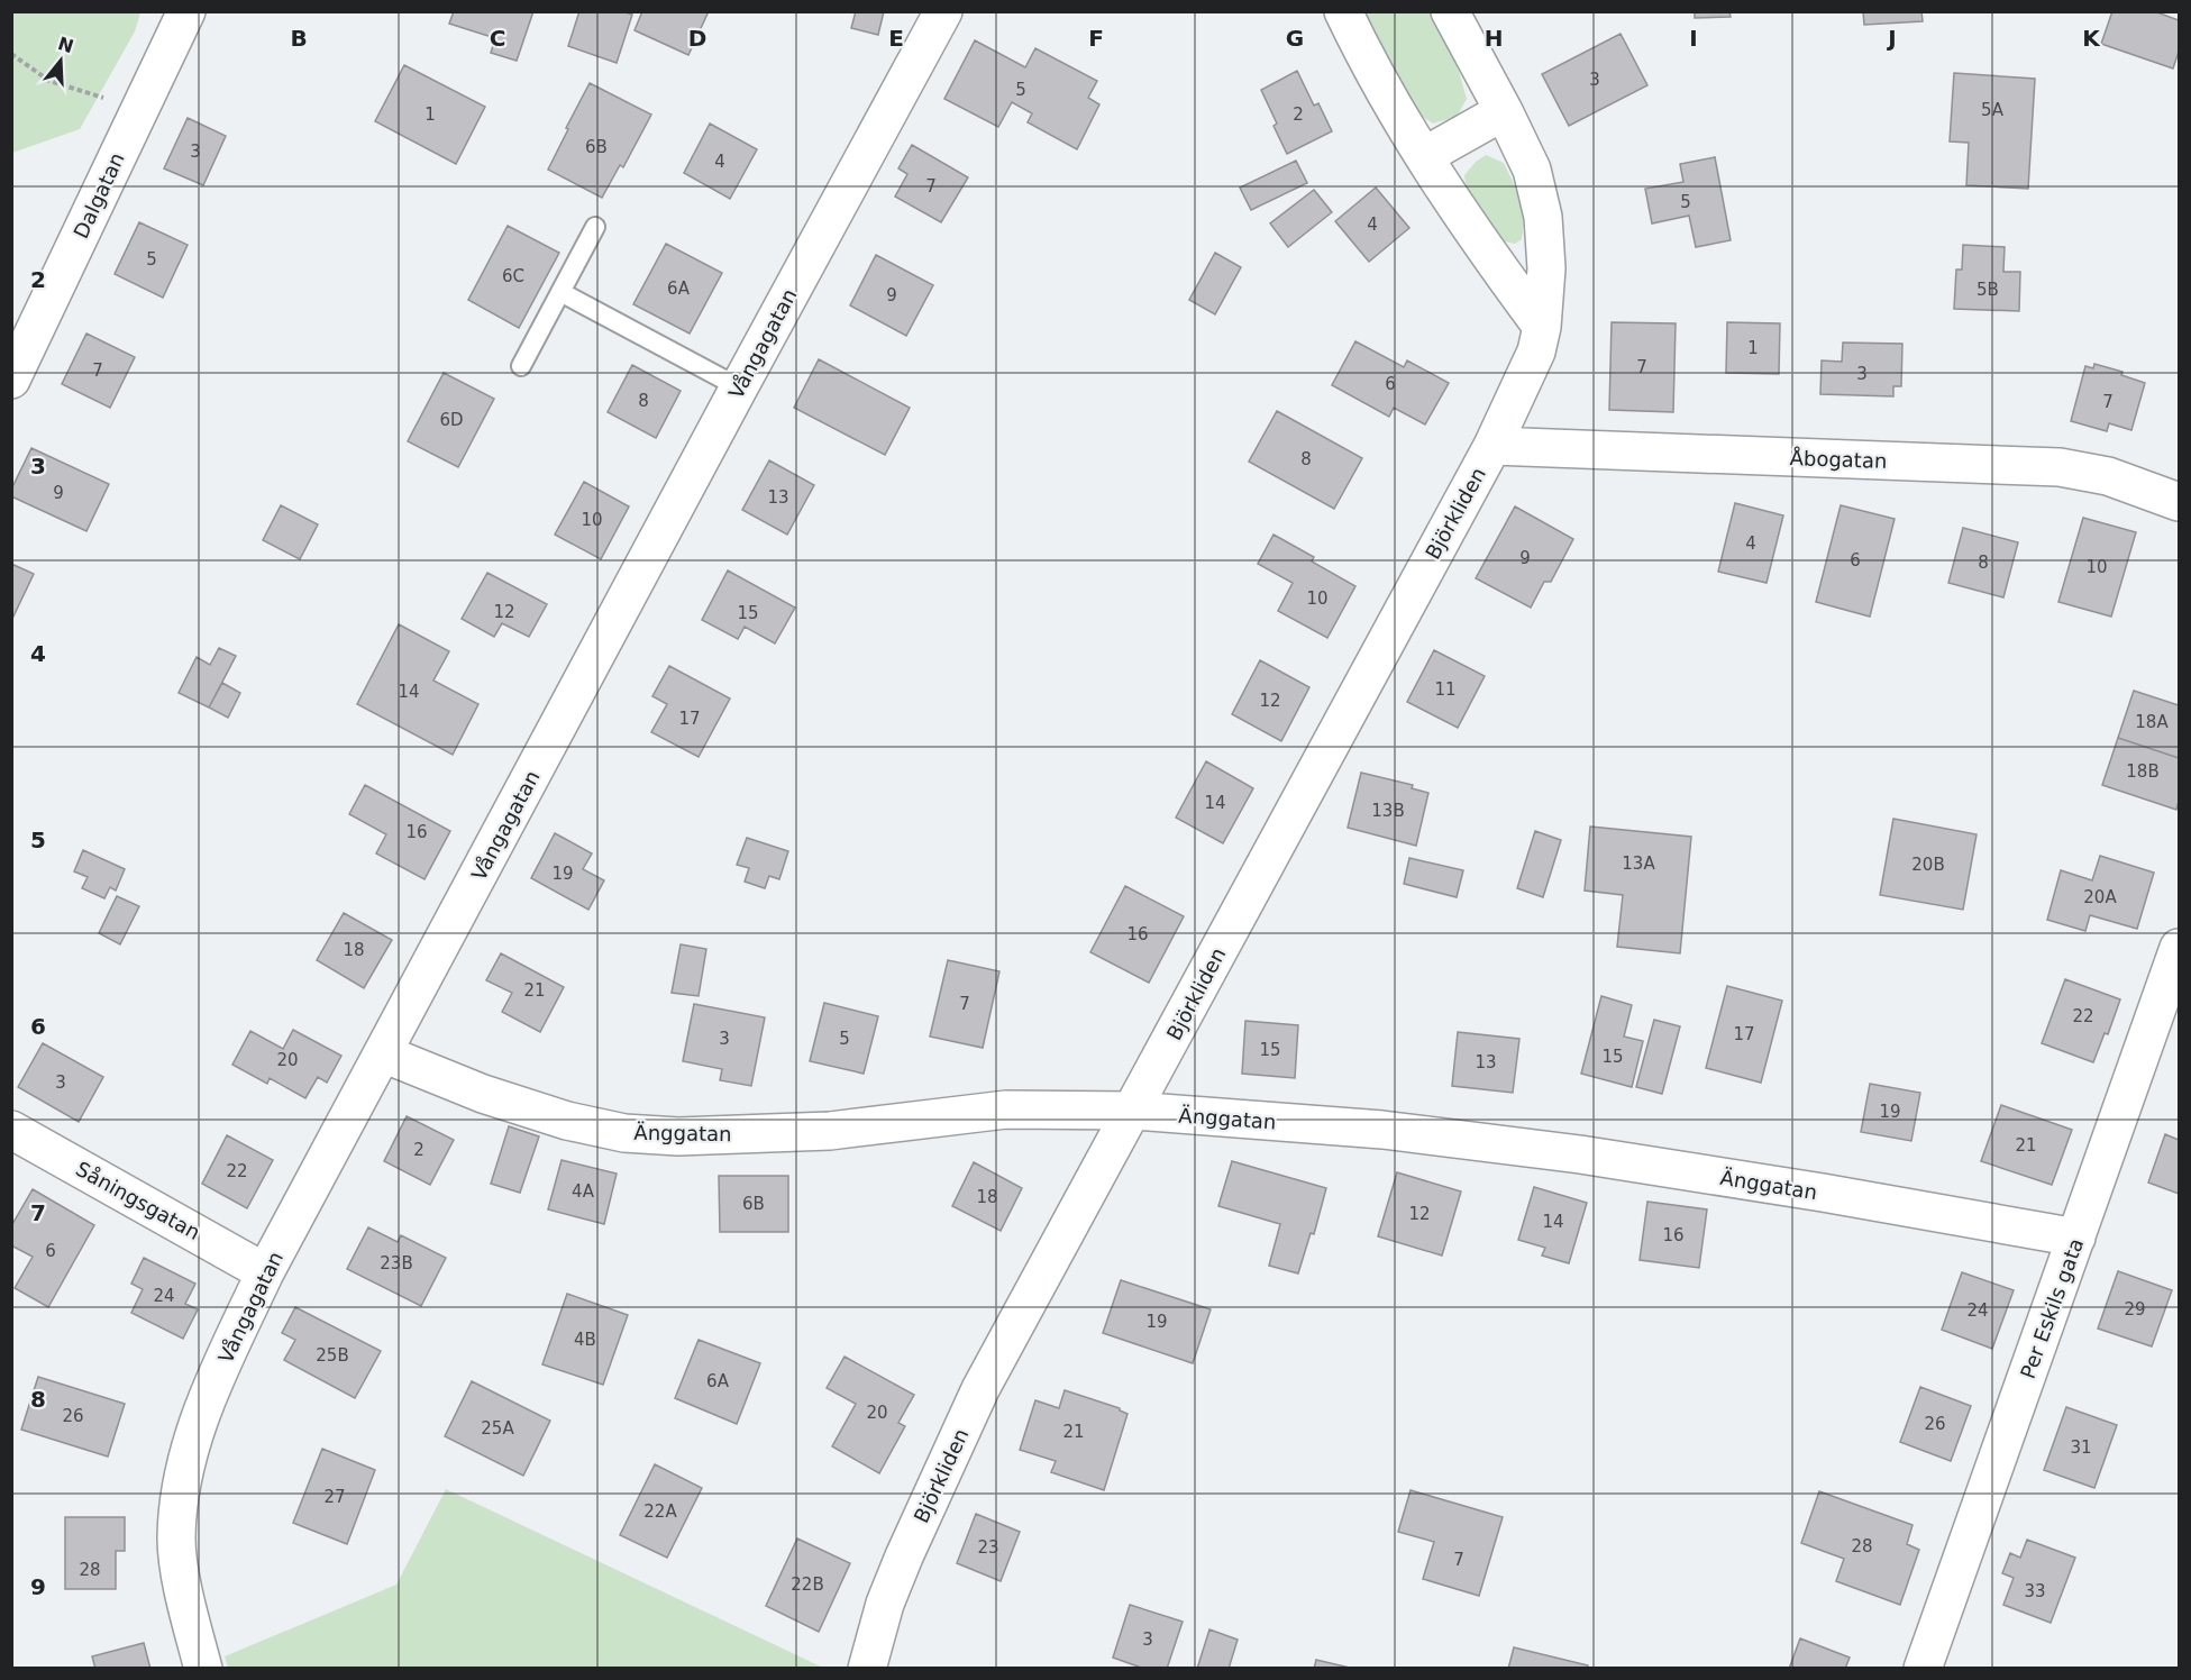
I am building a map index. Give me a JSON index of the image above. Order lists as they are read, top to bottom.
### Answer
{
  "streets": {
    "street": [
      "Dalgatan",
      "Vångagatan",
      "Åbogatan",
      "Björkliden",
      "Änggatan",
      "Såningsgatan",
      "Per Eskils gata"
    ]
  },
  "crossings": [
    ["Vångagatan", "Änggatan"],
    ["Vångagatan", "Såningsgatan"],
    ["Åbogatan", "Björkliden"],
    ["Björkliden", "Änggatan"],
    ["Änggatan", "Per Eskils gata"]
  ],
  "house_numbers": [
    "3",
    "5",
    "5A",
    "1",
    "2",
    "6B",
    "3",
    "4",
    "7",
    "5",
    "4",
    "5",
    "6C",
    "6A",
    "5B",
    "9",
    "1",
    "7",
    "7",
    "3",
    "6",
    "8",
    "7",
    "6D",
    "8",
    "9",
    "13",
    "10",
    "4",
    "9",
    "6",
    "8",
    "10",
    "10",
    "12",
    "15",
    "11",
    "14",
    "12",
    "17",
    "18A",
    "18B",
    "14",
    "13B",
    "16",
    "13A",
    "20B",
    "19",
    "20A",
    "16",
    "18",
    "21",
    "7",
    "22",
    "17",
    "3",
    "5",
    "15",
    "15",
    "20",
    "13",
    "3",
    "19",
    "21",
    "2",
    "22",
    "4A",
    "18",
    "6B",
    "12",
    "14",
    "16",
    "6",
    "23B",
    "24",
    "29",
    "24",
    "19",
    "4B",
    "25B",
    "6A",
    "20",
    "26",
    "26",
    "25A",
    "21",
    "31",
    "27",
    "22A",
    "28",
    "23",
    "7",
    "28",
    "22B",
    "33",
    "3"
  ],
  "north": "top",
  "grid": {
    "columns": [
      "B",
      "C",
      "D",
      "E",
      "F",
      "G",
      "H",
      "I",
      "J",
      "K"
    ],
    "rows": [
      "2",
      "3",
      "4",
      "5",
      "6",
      "7",
      "8",
      "9"
    ]
  }
}
